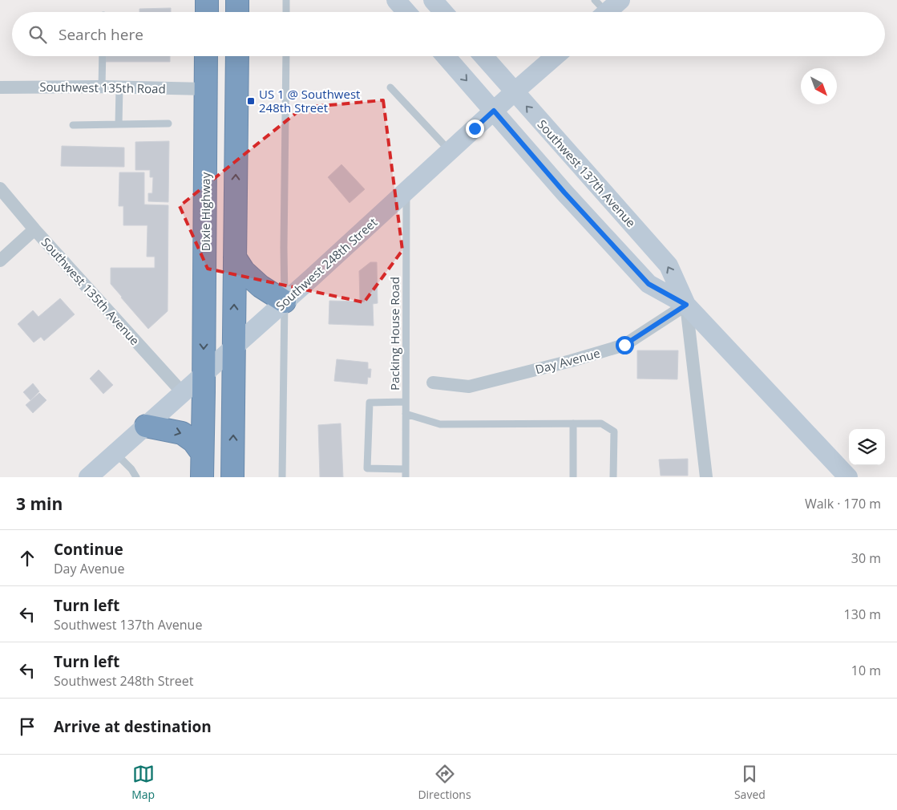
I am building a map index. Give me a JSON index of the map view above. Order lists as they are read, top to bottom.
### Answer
{
  "streets": {
    "highway": ["Dixie Highway"],
    "main road": ["Southwest 137th Avenue", "Southwest 248th Street"],
    "street": ["Southwest 135th Road", "Southwest 135th Avenue", "Day Avenue"],
    "lane": ["Packing House Road"]
  },
  "crossings": [
    ["Southwest 135th Road", "Dixie Highway"],
    ["Southwest 137th Avenue", "Southwest 248th Street"],
    ["Southwest 137th Avenue", "Day Avenue"],
    ["Dixie Highway", "Southwest 248th Street"],
    ["Southwest 248th Street", "Southwest 135th Avenue"],
    ["Southwest 248th Street", "Packing House Road"]
  ],
  "places": {
    "transit": ["US 1 @ Southwest 248th Street"]
  },
  "north": "bottom right",
  "page": {
    "search": "Search here",
    "heading": ["3 min", "Walk · 170 m"],
    "list": [
      ["Continue", "Day Avenue", "30 m"],
      ["Turn left", "Southwest 137th Avenue", "130 m"],
      ["Turn left", "Southwest 248th Street", "10 m"],
      "Arrive at destination"
    ],
    "nav": ["Map", "Directions", "Saved"]
  }
}
